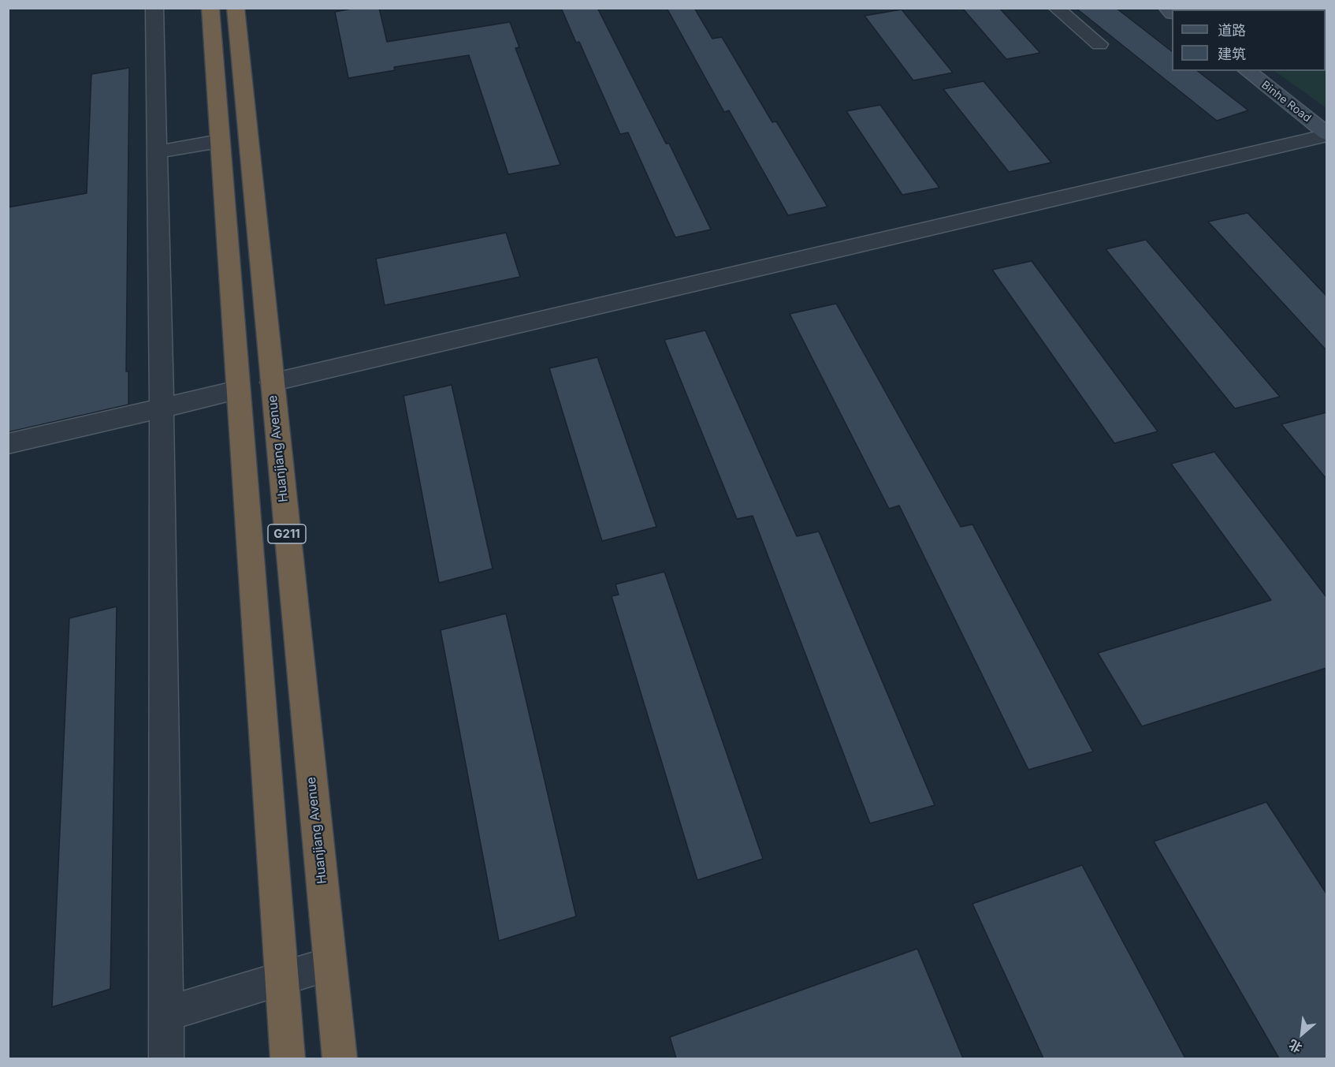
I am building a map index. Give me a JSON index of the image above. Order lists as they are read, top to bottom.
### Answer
{
  "streets": {
    "highway": ["Huanjiang Avenue", "G211"],
    "main road": ["Binhe Road"]
  },
  "legend": ["道路", "建筑"],
  "north": "bottom left"
}
